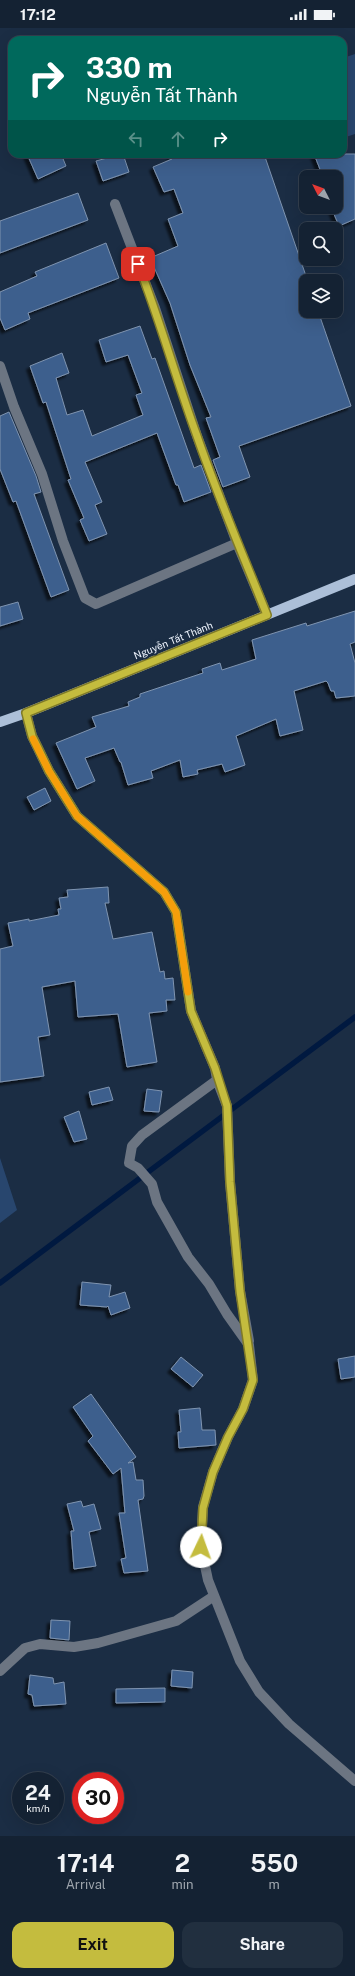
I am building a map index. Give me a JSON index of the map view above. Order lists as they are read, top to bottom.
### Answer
{
  "streets": {
    "main road": ["Nguyễn Tất Thành"]
  },
  "north": "top left",
  "page": {
    "status": "17:12",
    "turn": ["330 m", "Nguyễn Tất Thành"],
    "speed": "24 km/h",
    "limit": "30",
    "eta": [
      "17:14",
      "Arrival",
      "2",
      "min",
      "550",
      "m"
    ],
    "buttons": ["Exit", "Share"]
  }
}
